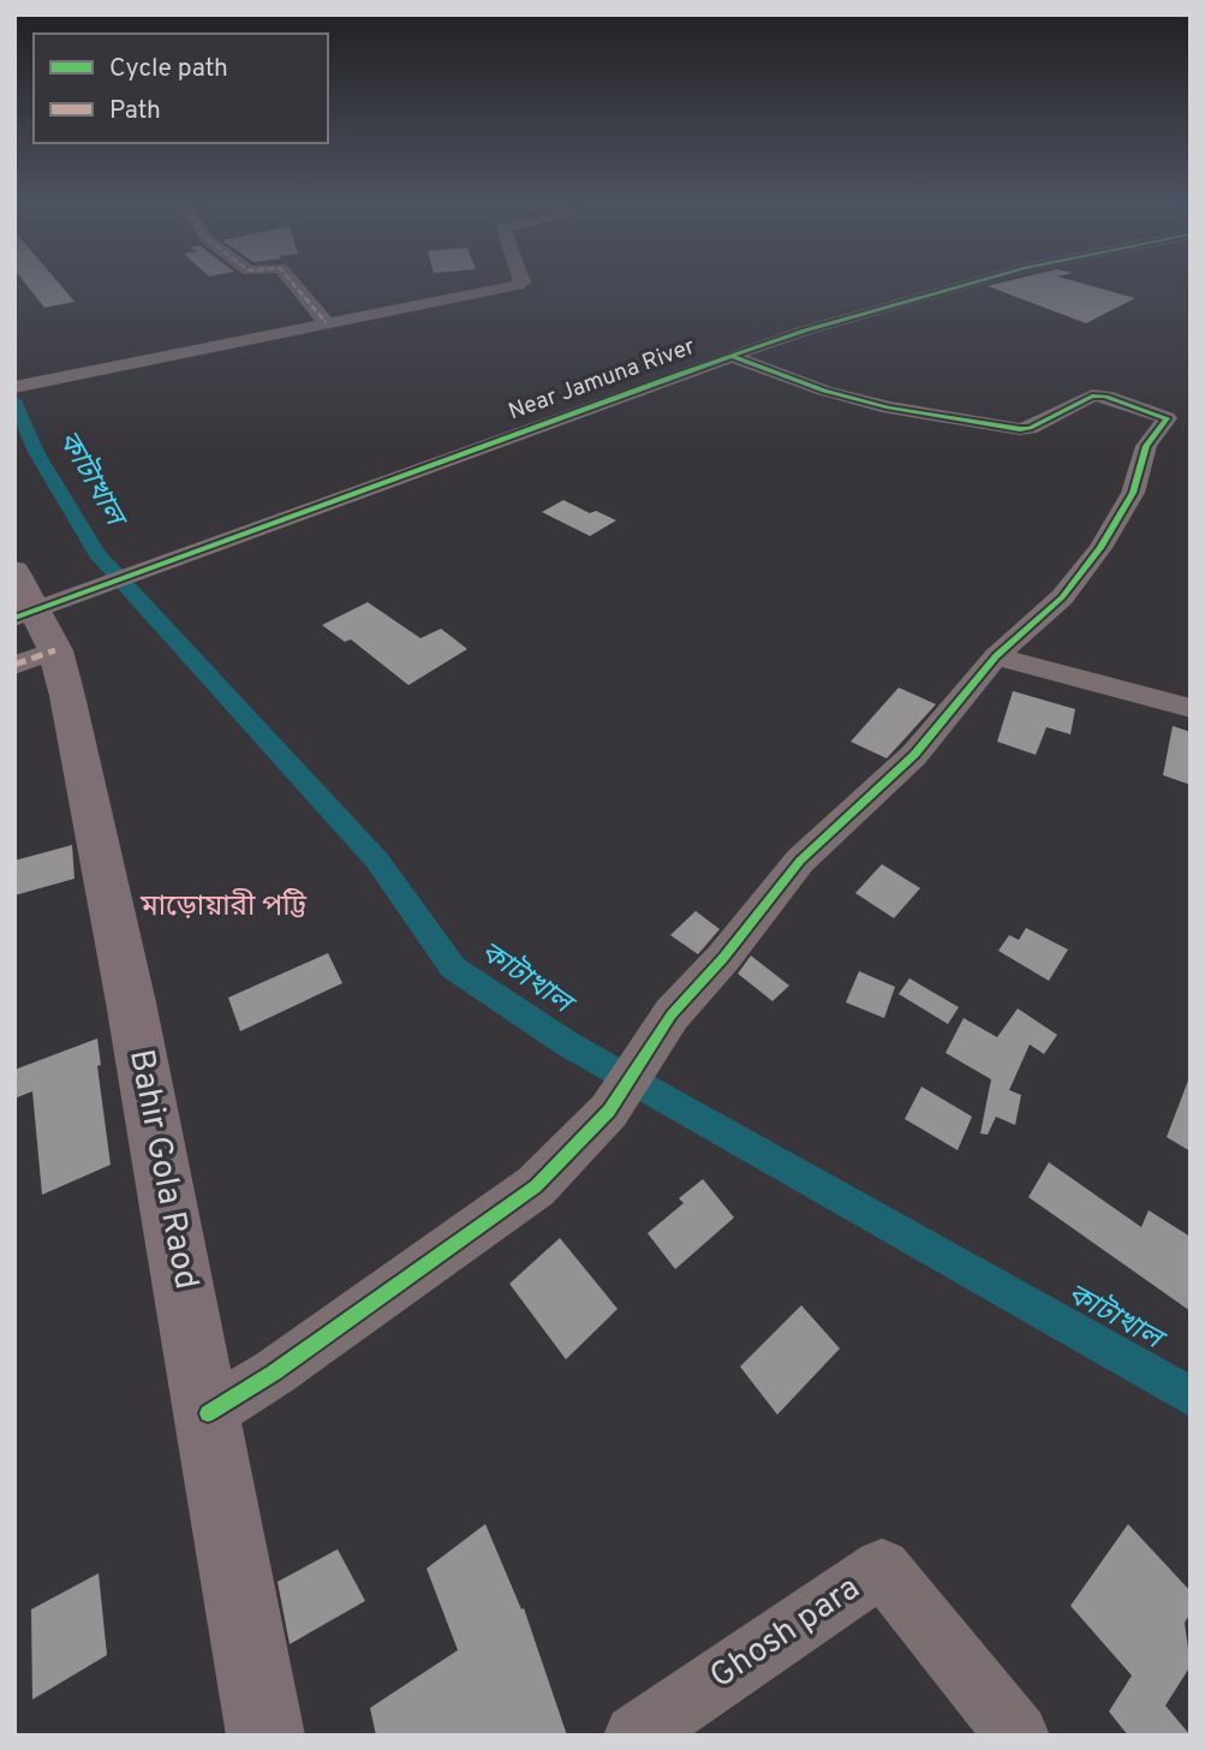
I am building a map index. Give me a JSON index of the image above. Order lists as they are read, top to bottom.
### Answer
{
  "streets": {
    "main road": ["Bahir Gola Raod"],
    "street": ["Near Jamuna River", "Ghosh para"]
  },
  "crossings": [
    ["Near Jamuna River", "Bahir Gola Raod"]
  ],
  "districts": ["মাড়োয়ারী পট্টি"],
  "water": ["কাটাখাল"],
  "legend": ["Cycle path", "Path"]
}
